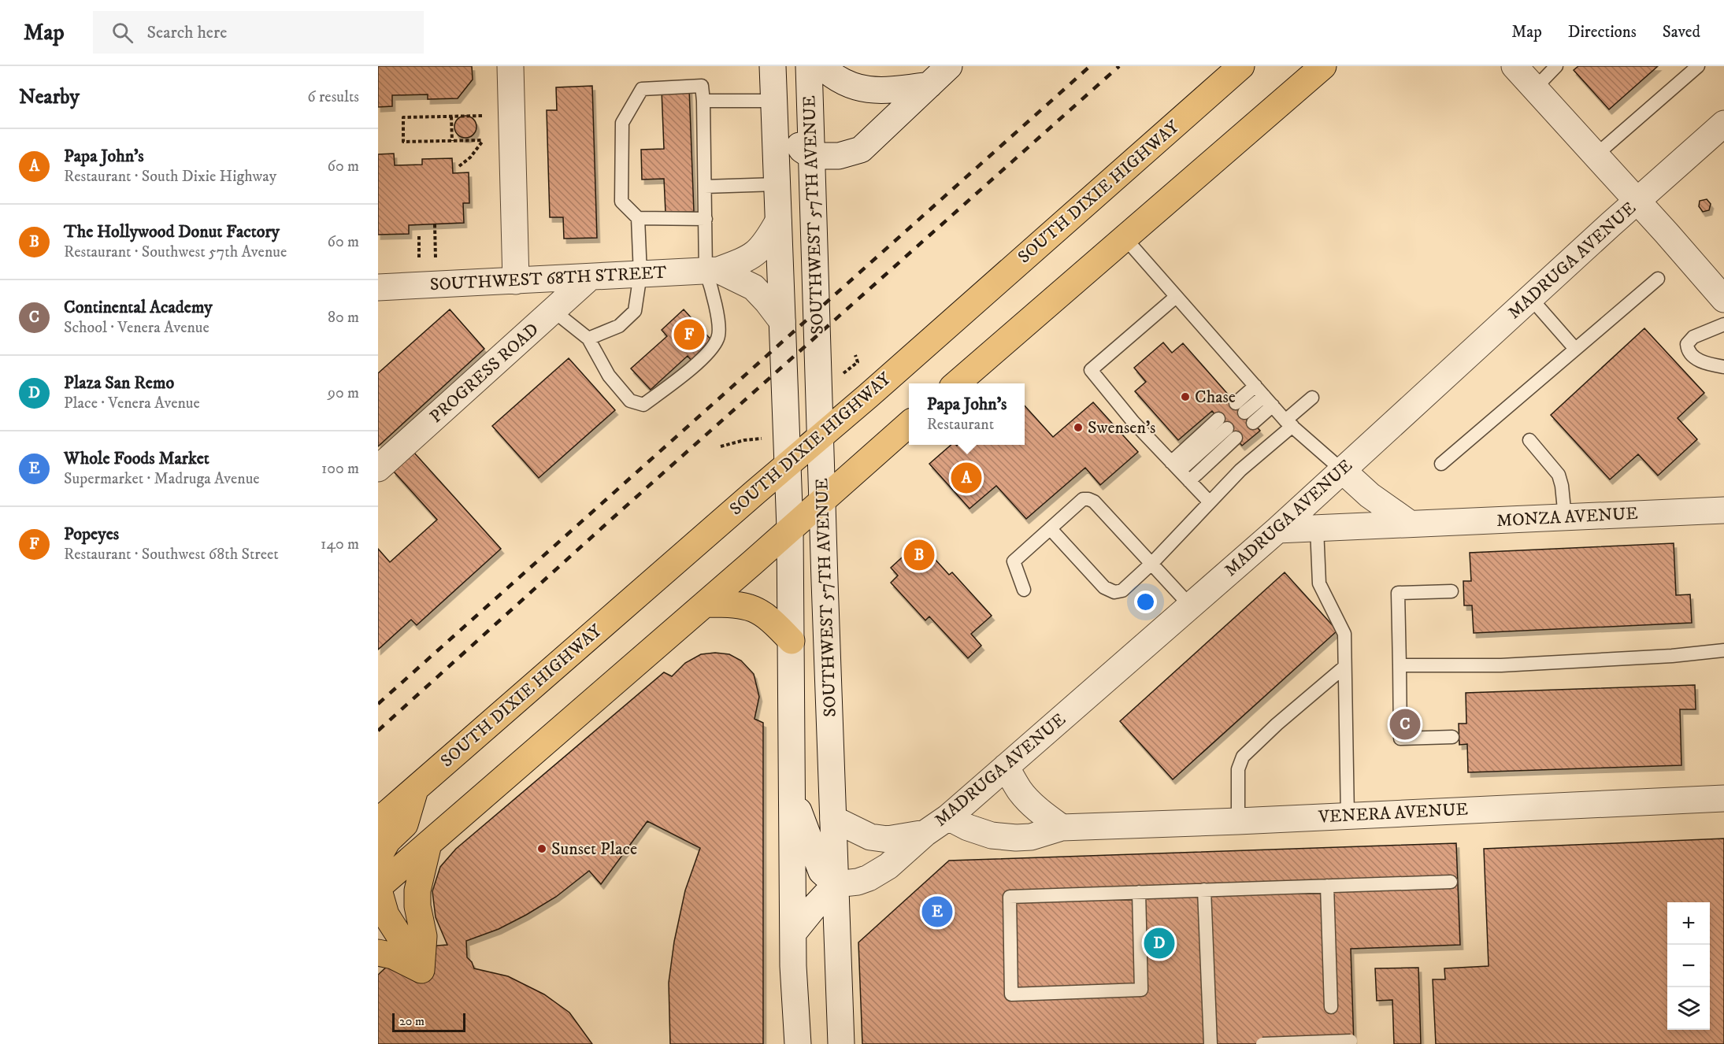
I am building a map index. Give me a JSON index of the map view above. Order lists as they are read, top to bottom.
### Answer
{
  "streets": {
    "highway": ["SOUTH DIXIE HIGHWAY"],
    "street": [
      "SOUTHWEST 57TH AVENUE",
      "MADRUGA AVENUE",
      "SOUTHWEST 68TH STREET",
      "PROGRESS ROAD",
      "MONZA AVENUE",
      "VENERA AVENUE"
    ]
  },
  "crossings": [
    ["SOUTH DIXIE HIGHWAY", "SOUTHWEST 57TH AVENUE"],
    ["SOUTHWEST 57TH AVENUE", "MADRUGA AVENUE"],
    ["SOUTHWEST 57TH AVENUE", "SOUTHWEST 68TH STREET"],
    ["MADRUGA AVENUE", "MONZA AVENUE"],
    ["MADRUGA AVENUE", "VENERA AVENUE"],
    ["SOUTHWEST 68TH STREET", "PROGRESS ROAD"]
  ],
  "places": ["Chase", "Swensen's", "Sunset Place"],
  "scale_bar": "20 m",
  "page": {
    "header": "Map",
    "search": "Search here",
    "nav": ["Map", "Directions", "Saved"],
    "heading": ["Nearby", "6 results"],
    "list": [
      {
        "mark": "A",
        "name": "Papa John's",
        "note": "Restaurant · South Dixie Highway",
        "value": "60 m"
      },
      {
        "mark": "B",
        "name": "The Hollywood Donut Factory",
        "note": "Restaurant · Southwest 57th Avenue",
        "value": "60 m"
      },
      {
        "mark": "C",
        "name": "Continental Academy",
        "note": "School · Venera Avenue",
        "value": "80 m"
      },
      {
        "mark": "D",
        "name": "Plaza San Remo",
        "note": "Place · Venera Avenue",
        "value": "90 m"
      },
      {
        "mark": "E",
        "name": "Whole Foods Market",
        "note": "Supermarket · Madruga Avenue",
        "value": "100 m"
      },
      {
        "mark": "F",
        "name": "Popeyes",
        "note": "Restaurant · Southwest 68th Street",
        "value": "140 m"
      }
    ],
    "pins": [
      "F",
      "A",
      "B",
      "C",
      "E",
      "D"
    ],
    "popup": ["Papa John's", "Restaurant"],
    "map_buttons": ["+", "−"],
    "scale": "20 m"
  }
}
